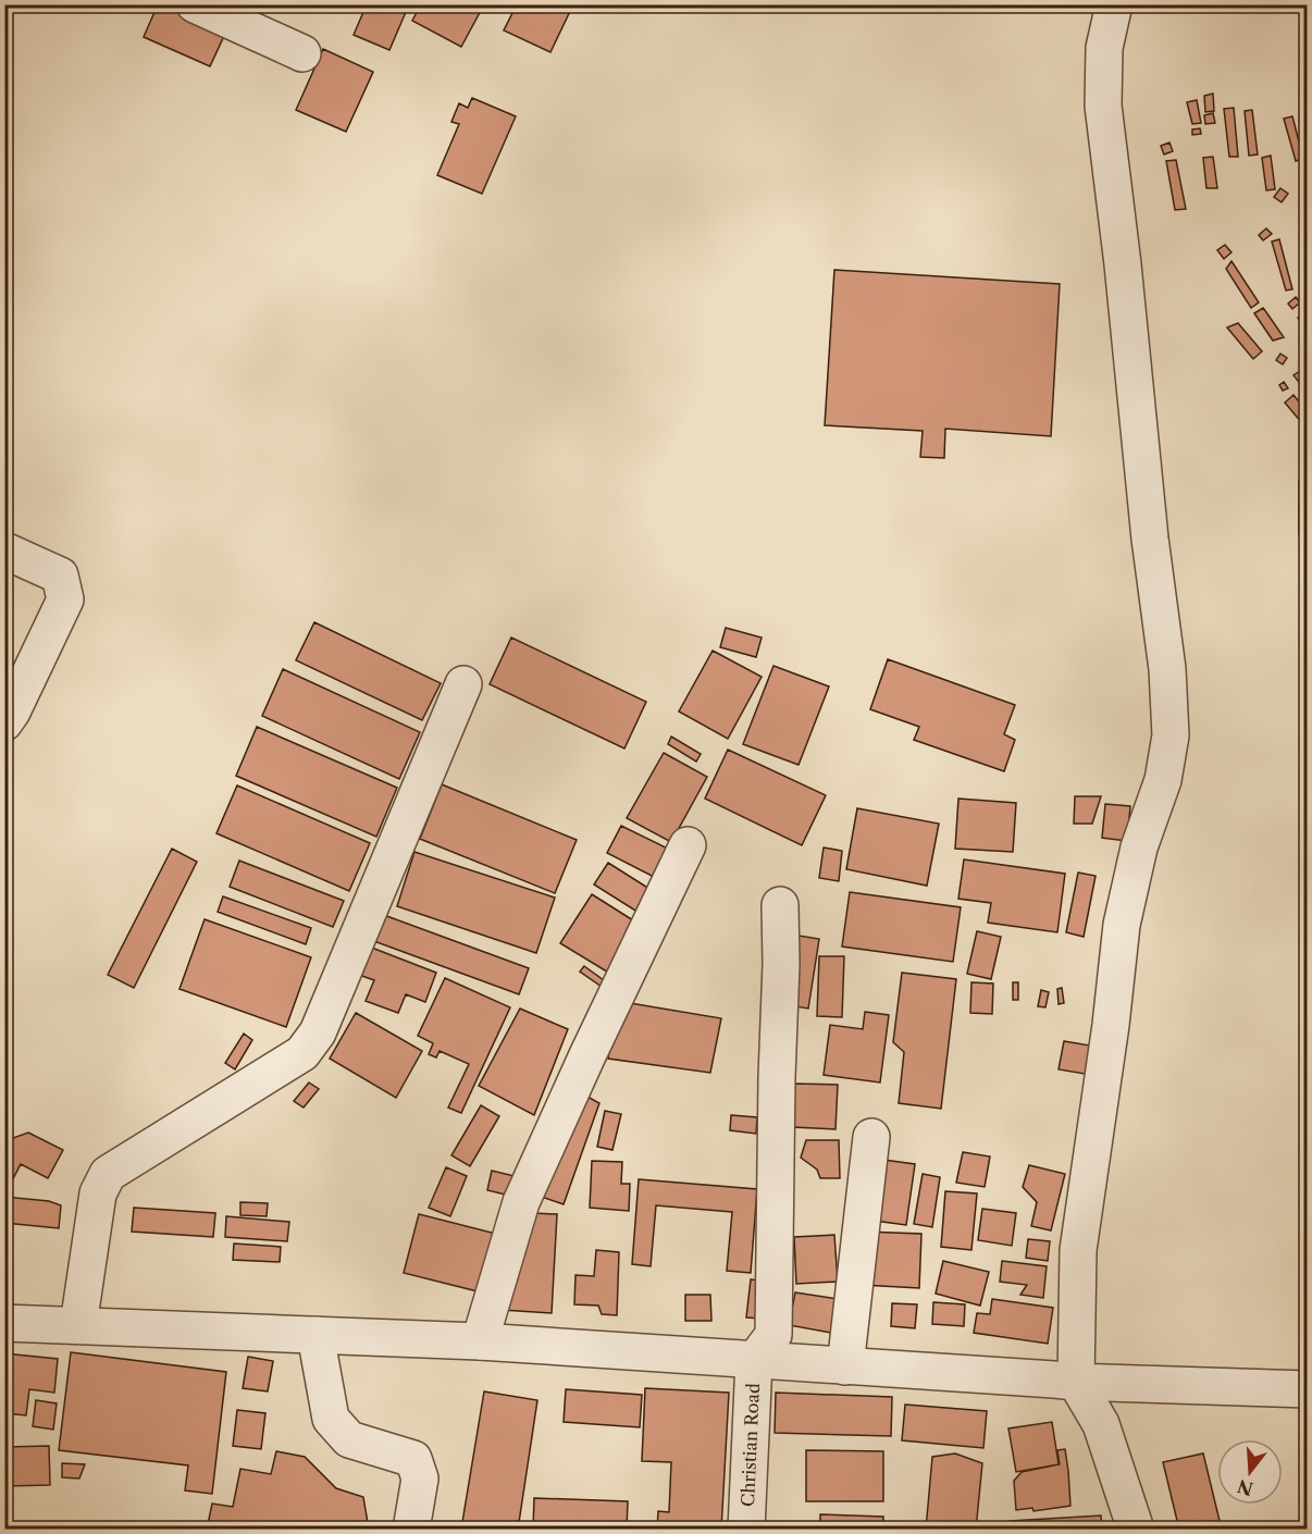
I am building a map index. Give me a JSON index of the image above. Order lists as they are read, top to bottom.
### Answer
{
  "streets": {
    "street": ["Christian Road"]
  },
  "north": "bottom"
}
